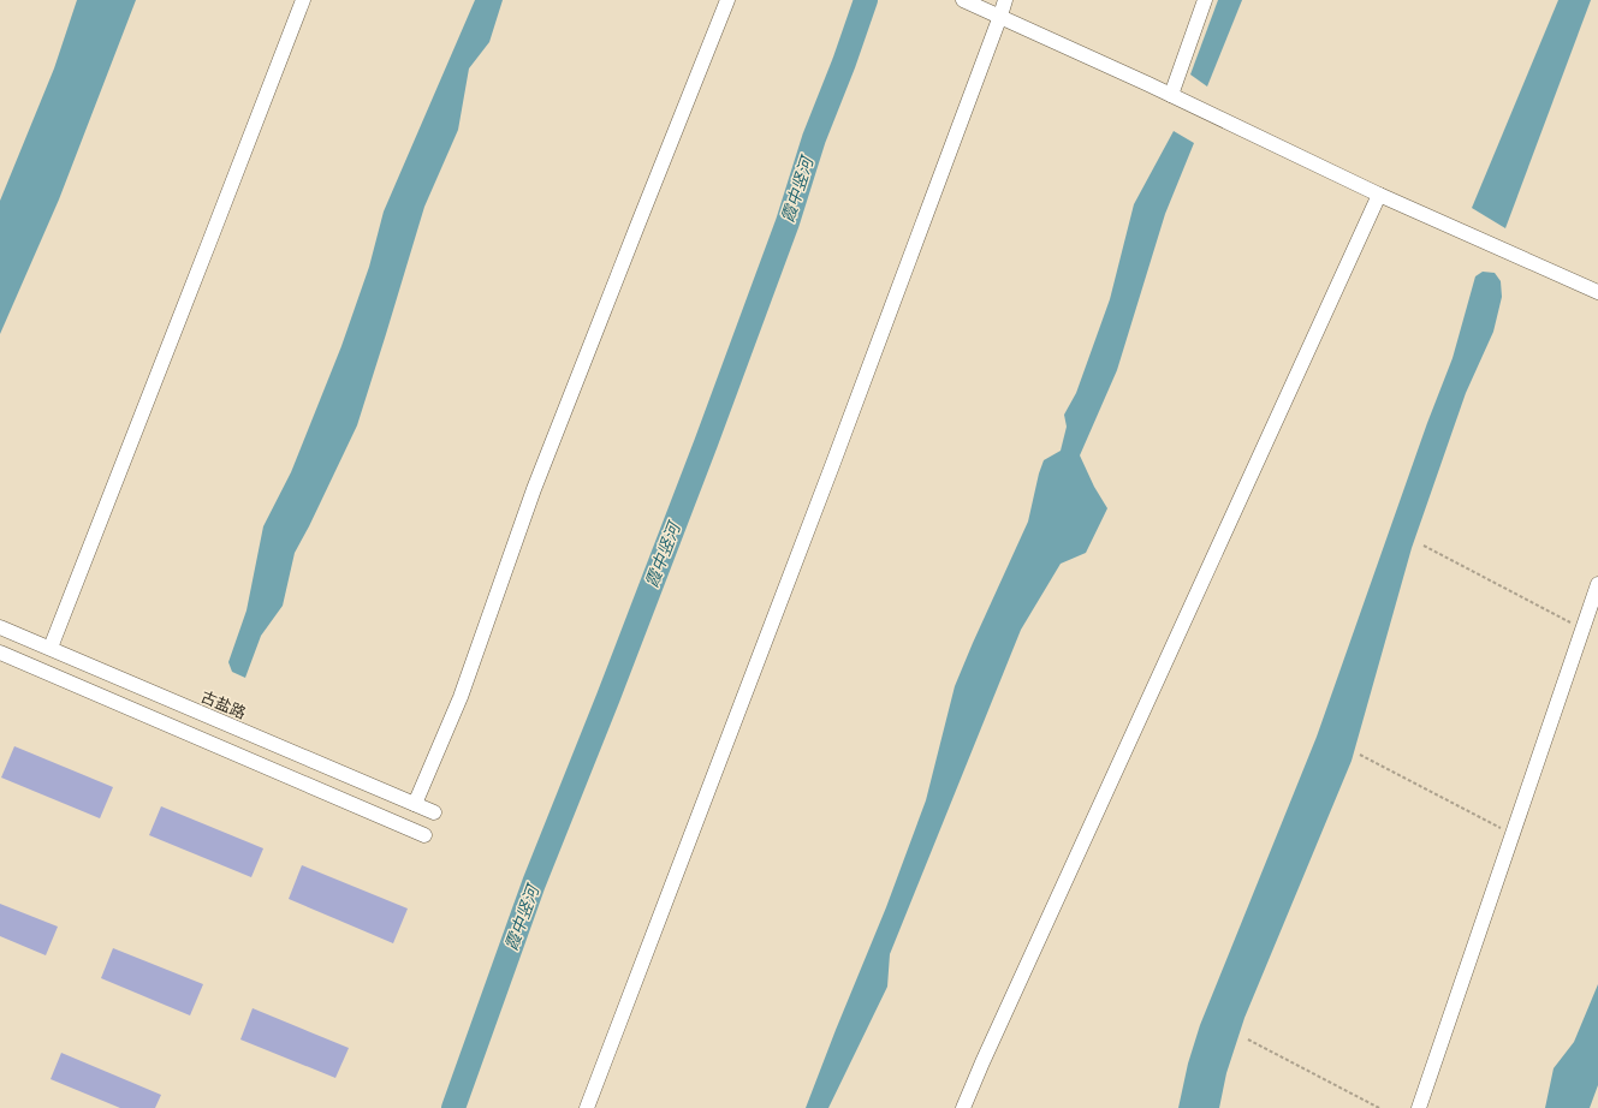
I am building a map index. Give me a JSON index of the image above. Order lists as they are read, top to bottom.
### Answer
{
  "streets": {
    "street": ["古盐路"]
  },
  "water": ["霞中竖河"]
}
